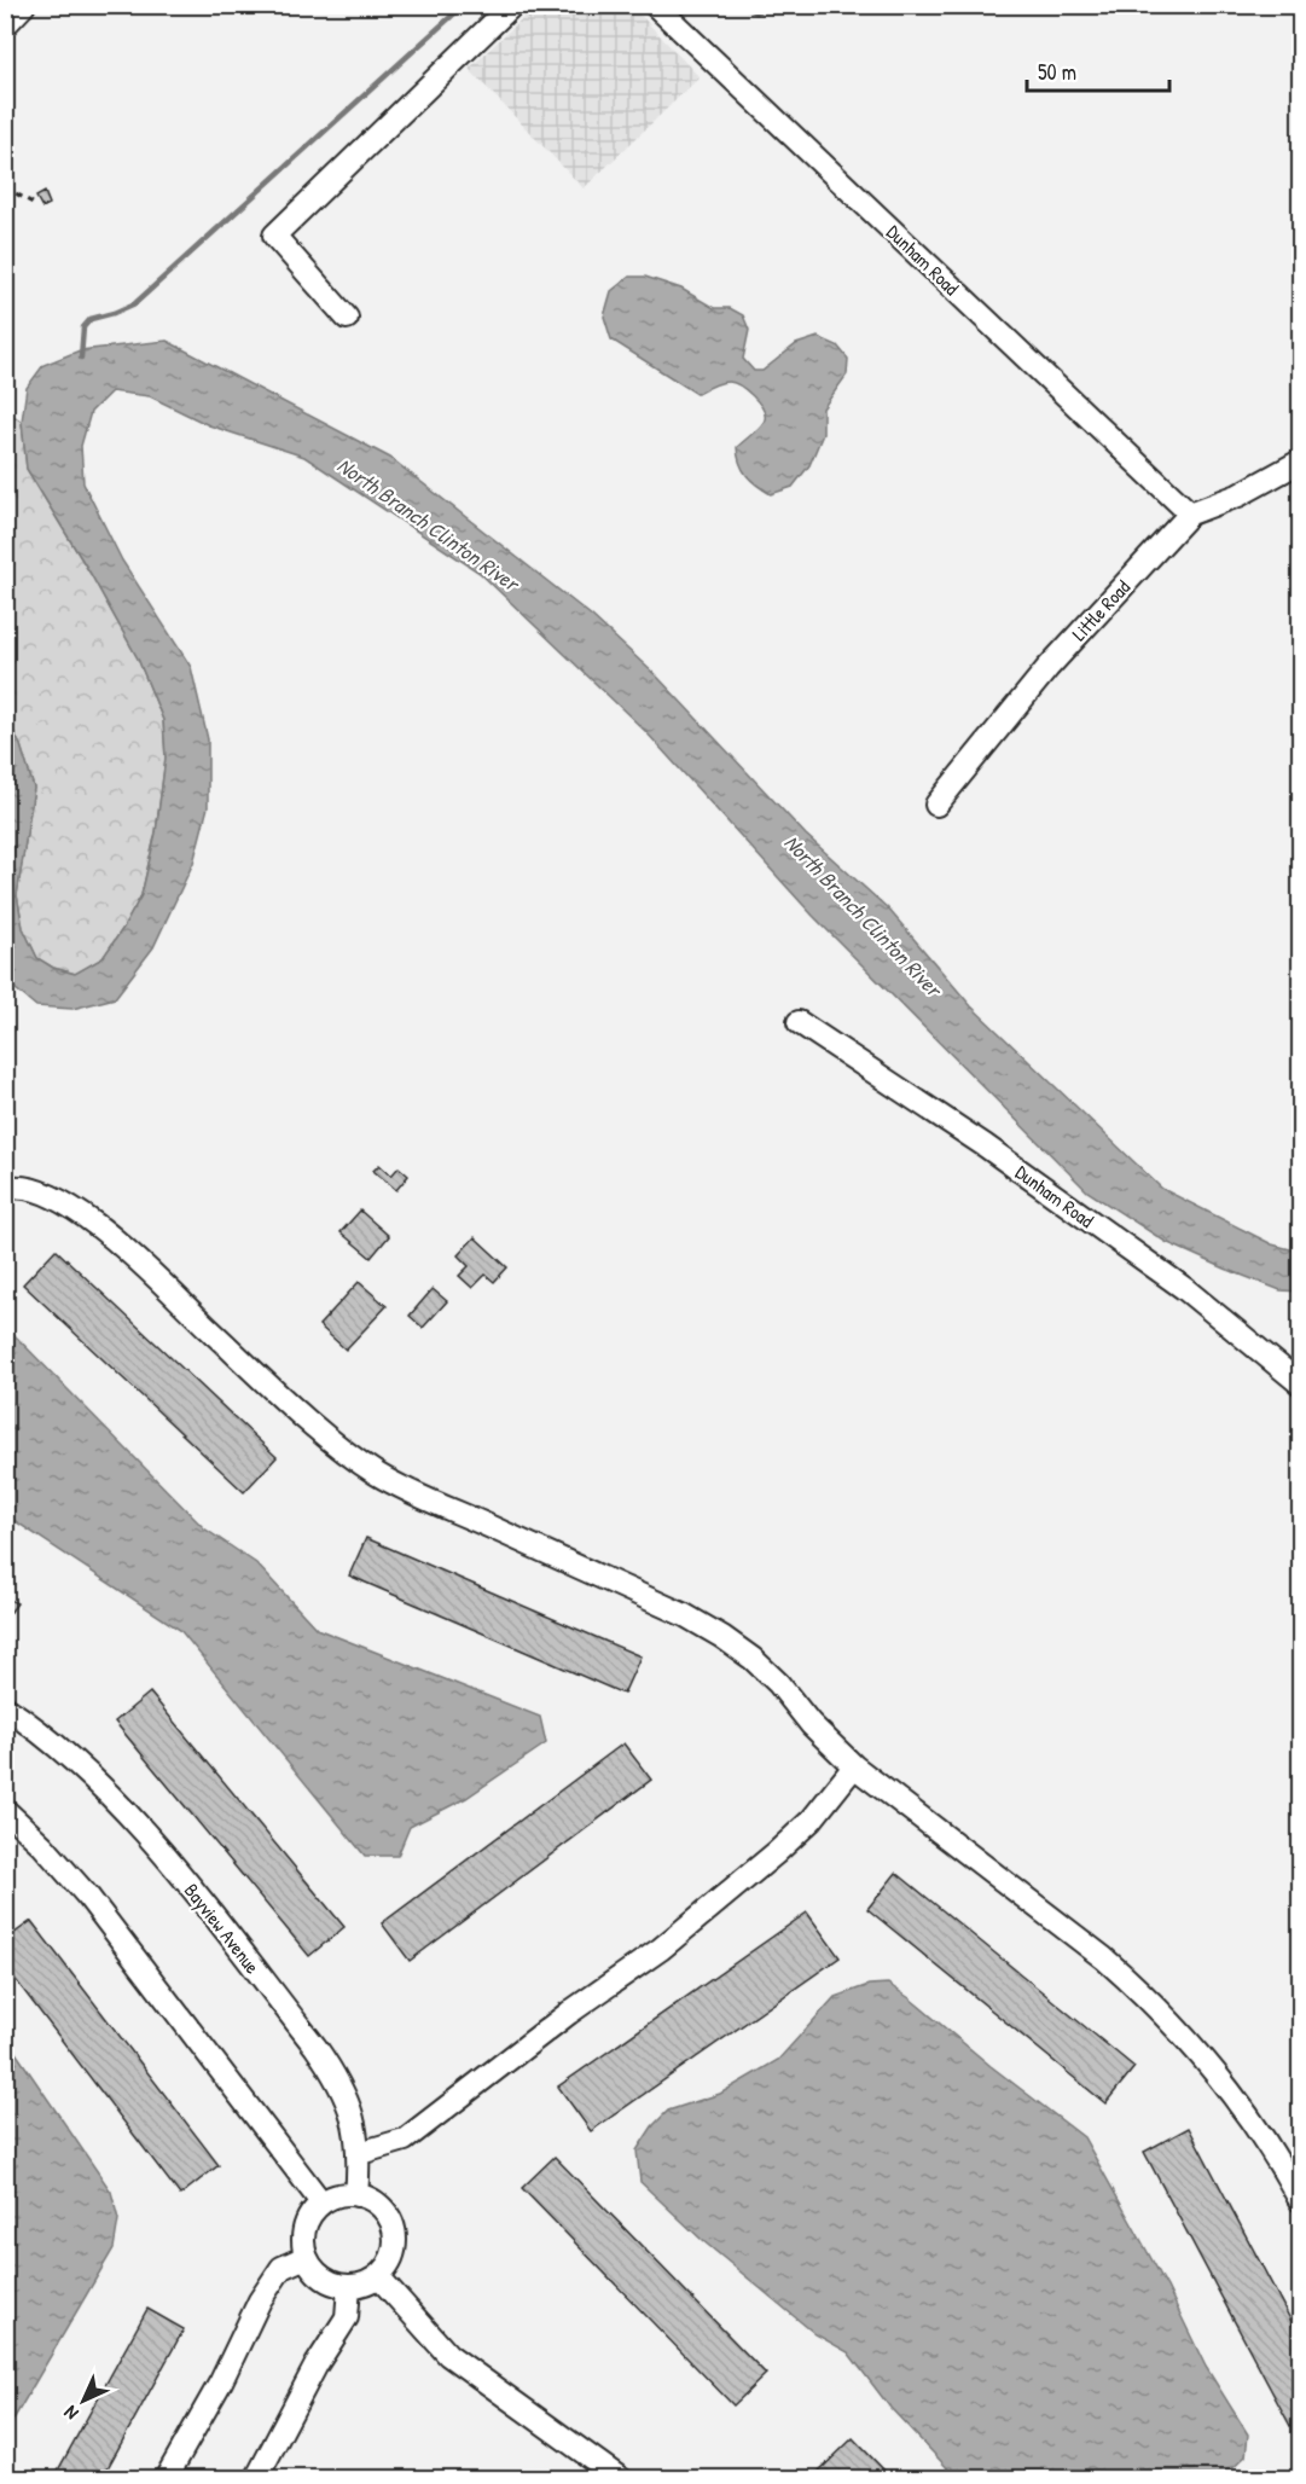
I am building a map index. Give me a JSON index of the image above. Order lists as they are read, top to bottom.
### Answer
{
  "streets": {
    "street": ["Dunham Road", "Little Road", "Bayview Avenue"]
  },
  "crossings": [
    ["Dunham Road", "Little Road"]
  ],
  "water": ["North Branch Clinton River"],
  "scale_bar": "50 m",
  "north": "bottom left"
}
